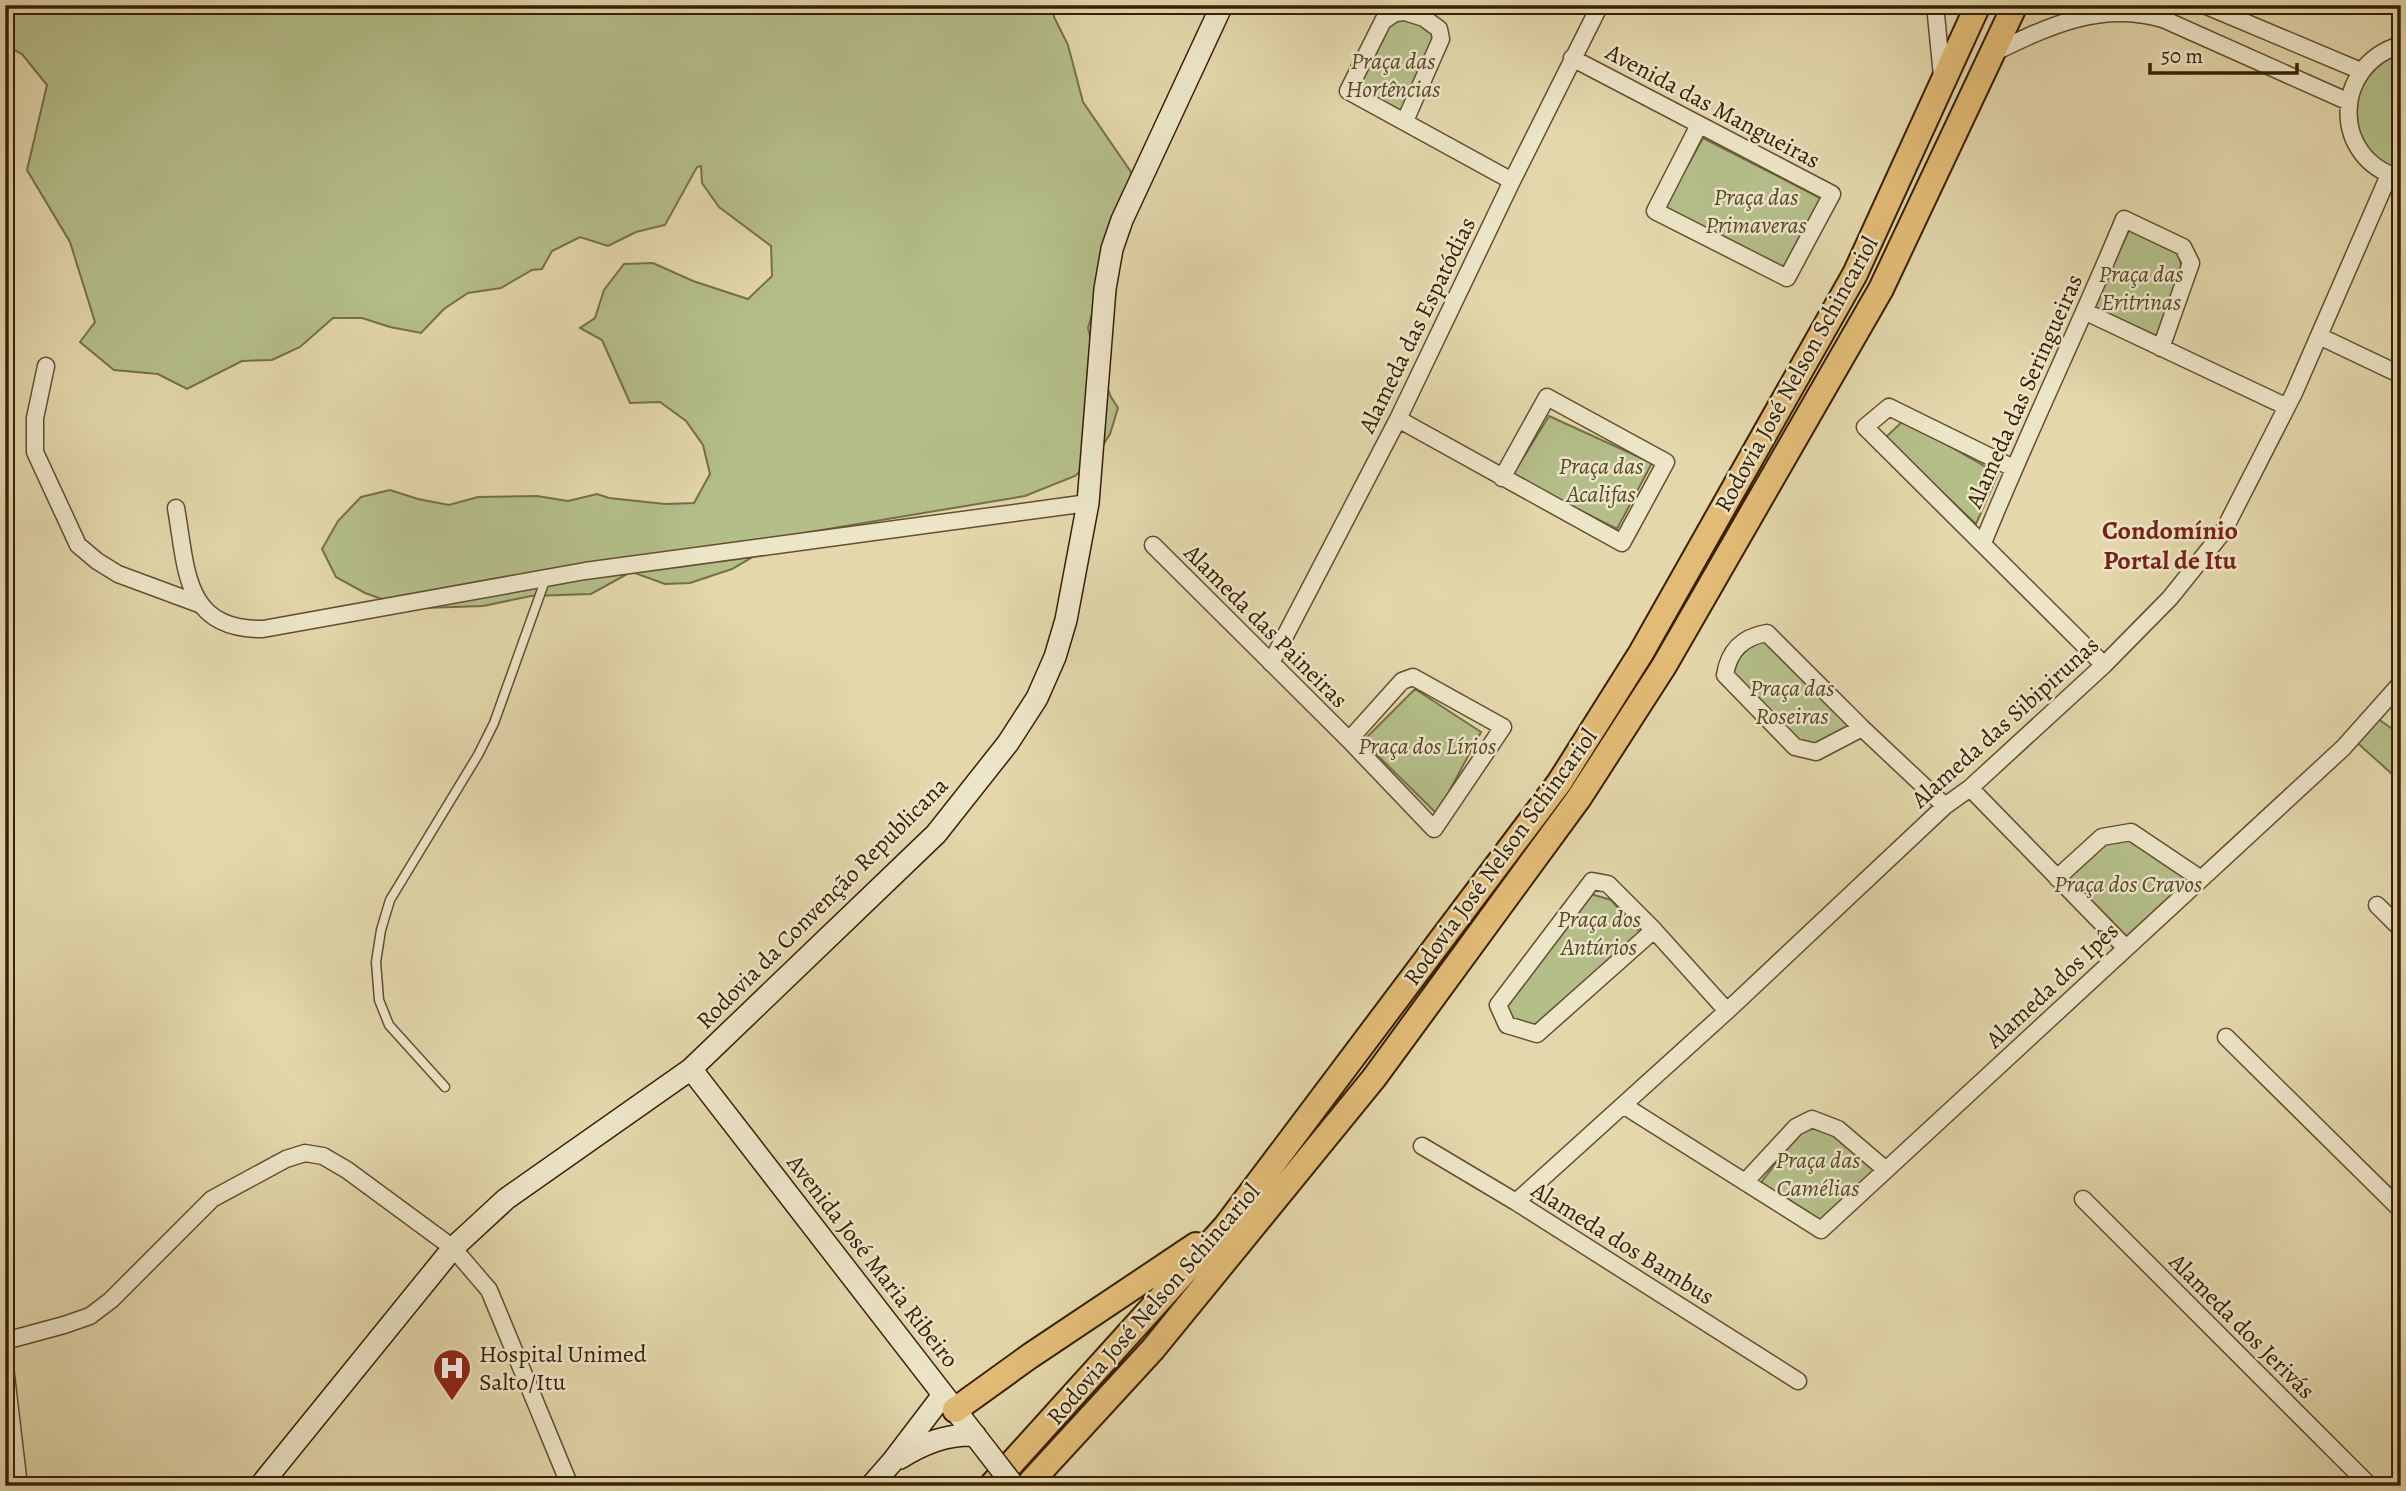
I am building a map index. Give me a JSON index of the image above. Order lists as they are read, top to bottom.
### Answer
{
  "streets": {
    "main road": ["Rodovia José Nelson Schincariol", "Rodovia da Convenção Republicana", "Avenida José Maria Ribeiro"],
    "street": [
      "Avenida das Mangueiras",
      "Alameda das Espatódias",
      "Alameda das Seringueiras",
      "Alameda das Paineiras",
      "Alameda das Sibipirunas",
      "Alameda dos Ipês",
      "Alameda dos Bambus",
      "Alameda dos Jerivás"
    ]
  },
  "crossings": [
    ["Avenida das Mangueiras", "Alameda das Espatódias"],
    ["Alameda das Espatódias", "Alameda das Paineiras"],
    ["Alameda das Sibipirunas", "Alameda dos Bambus"],
    ["Rodovia da Convenção Republicana", "Avenida José Maria Ribeiro"]
  ],
  "districts": ["Condomínio Portal de Itu"],
  "parks": [
    "Praça das Hortências",
    "Praça das Primaveras",
    "Praça das Eritrinas",
    "Praça das Acalifas",
    "Praça das Roseiras",
    "Praça dos Lírios",
    "Praça dos Cravos",
    "Praça dos Antúrios",
    "Praça das Camélias"
  ],
  "places": {
    "hospital": ["Hospital Unimed Salto/Itu"]
  },
  "scale_bar": "50 m"
}
